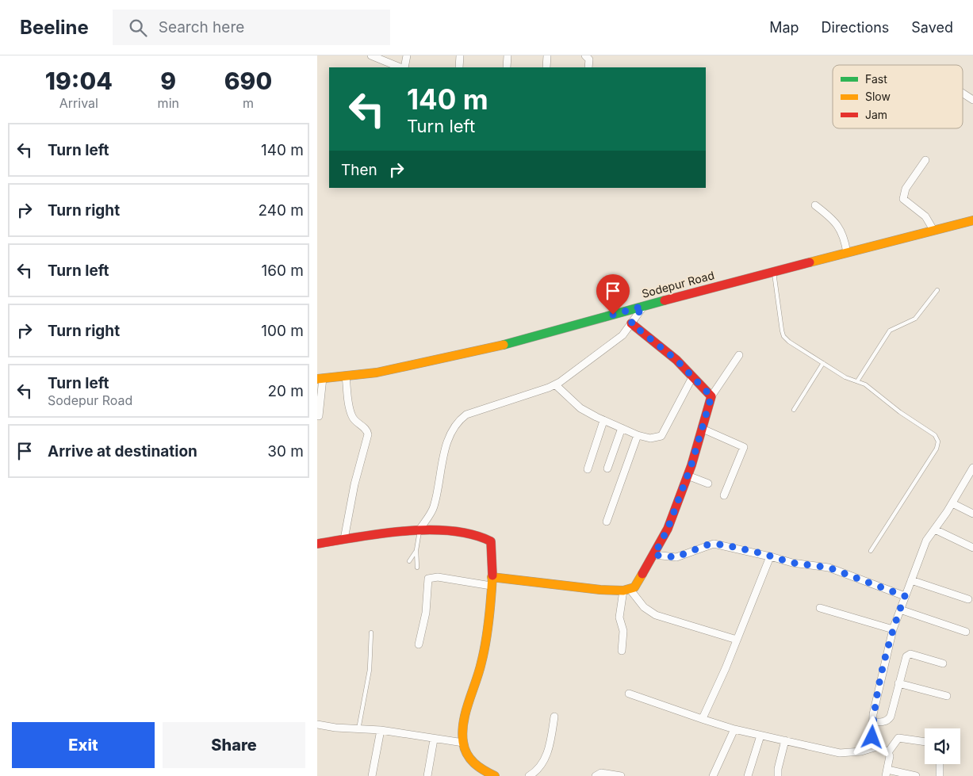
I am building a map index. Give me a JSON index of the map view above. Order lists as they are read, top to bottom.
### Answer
{
  "streets": {
    "street": ["Sodepur Road"]
  },
  "legend": ["Fast", "Slow", "Jam"],
  "page": {
    "header": "Beeline",
    "search": "Search here",
    "nav": ["Map", "Directions", "Saved"],
    "eta": [
      "19:04",
      "Arrival",
      "9",
      "min",
      "690",
      "m"
    ],
    "turn": ["140 m", "Turn left"],
    "list": [
      {
        "name": "Turn left",
        "value": "140 m"
      },
      {
        "name": "Turn right",
        "value": "240 m"
      },
      {
        "name": "Turn left",
        "value": "160 m"
      },
      {
        "name": "Turn right",
        "value": "100 m"
      },
      {
        "name": "Turn left",
        "note": "Sodepur Road",
        "value": "20 m"
      },
      {
        "name": "Arrive at destination",
        "value": "30 m"
      }
    ],
    "then": "Then",
    "buttons": ["Exit", "Share"]
  }
}
